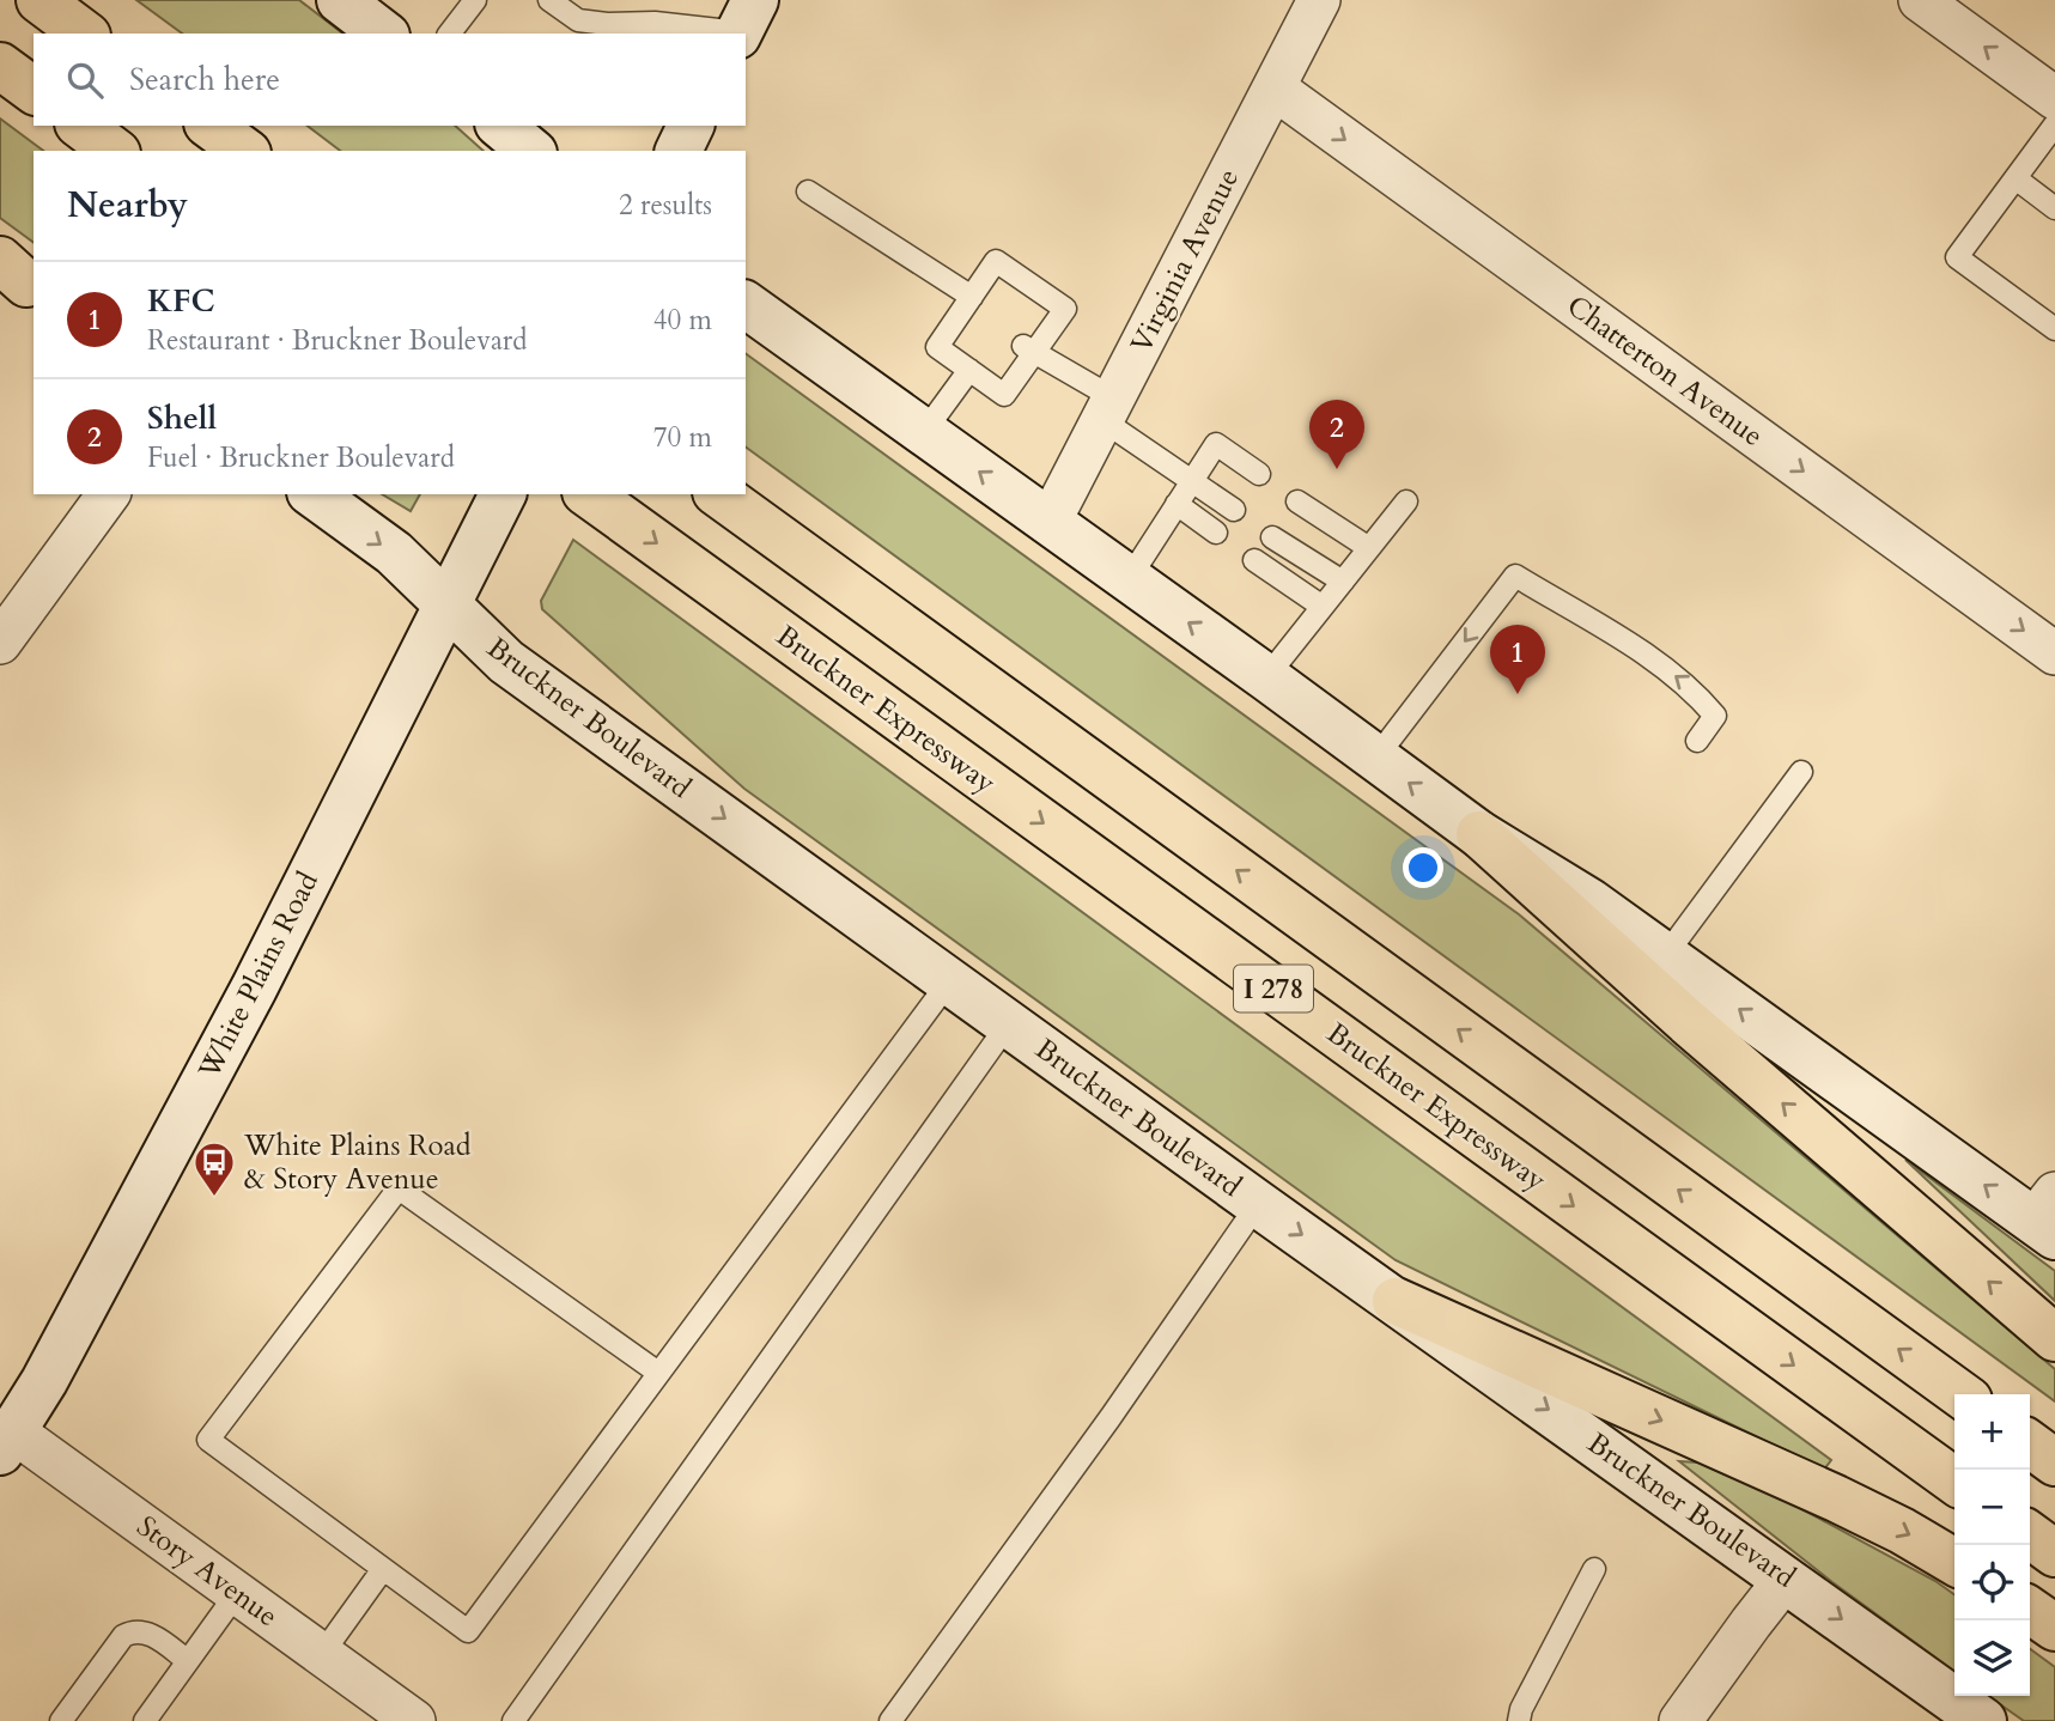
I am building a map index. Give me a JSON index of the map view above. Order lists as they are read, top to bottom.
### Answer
{
  "streets": {
    "highway": ["Bruckner Expressway", "I 278"],
    "main road": ["Bruckner Boulevard", "White Plains Road"],
    "street": ["Virginia Avenue", "Chatterton Avenue", "Story Avenue"]
  },
  "crossings": [
    ["Virginia Avenue", "Chatterton Avenue"],
    ["Bruckner Boulevard", "White Plains Road"],
    ["White Plains Road", "Story Avenue"]
  ],
  "one_way": ["Chatterton Avenue", "Bruckner Boulevard"],
  "places": {
    "bus stop": ["White Plains Road & Story Avenue"]
  },
  "page": {
    "search": "Search here",
    "heading": ["Nearby", "2 results"],
    "list": [
      {
        "mark": "1",
        "name": "KFC",
        "note": "Restaurant · Bruckner Boulevard",
        "value": "40 m"
      },
      {
        "mark": "2",
        "name": "Shell",
        "note": "Fuel · Bruckner Boulevard",
        "value": "70 m"
      }
    ],
    "pins": ["2", "1"],
    "map_buttons": ["+", "−"]
  }
}
